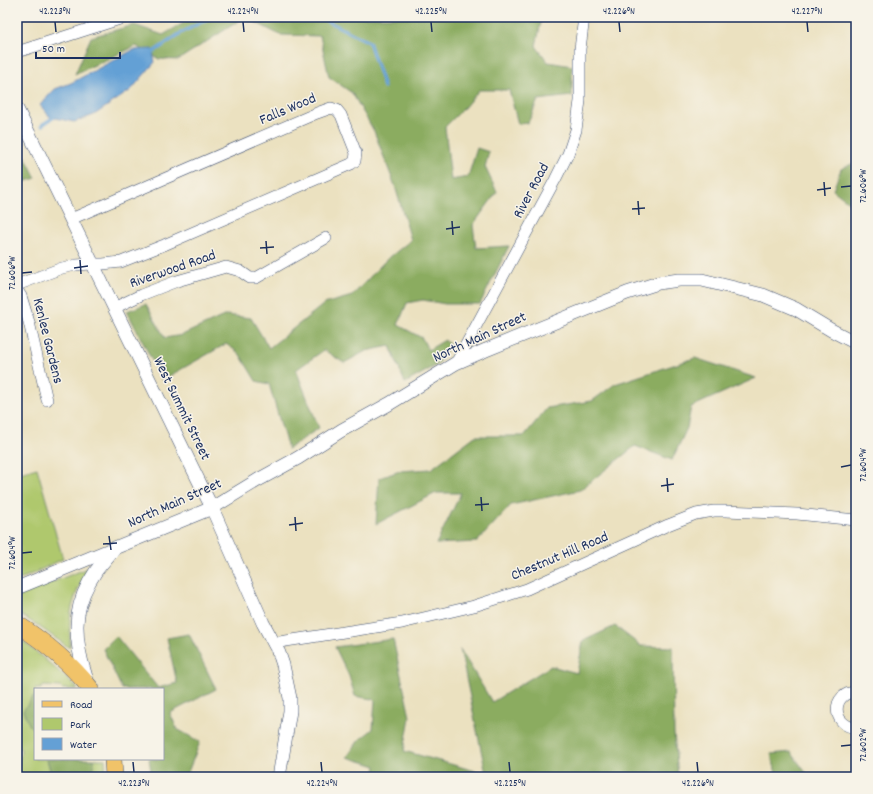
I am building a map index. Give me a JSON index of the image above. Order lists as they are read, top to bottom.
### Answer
{
  "streets": {
    "street": [
      "Falls Wood",
      "River Road",
      "Riverwood Road",
      "North Main Street",
      "Kenlee Gardens",
      "West Summit Street",
      "Chestnut Hill Road"
    ]
  },
  "crossings": [
    ["Falls Wood", "Kenlee Gardens"],
    ["Falls Wood", "West Summit Street"],
    ["River Road", "North Main Street"],
    ["Riverwood Road", "West Summit Street"],
    ["North Main Street", "West Summit Street"],
    ["Kenlee Gardens", "West Summit Street"],
    ["West Summit Street", "Chestnut Hill Road"]
  ],
  "legend": ["Road", "Park", "Water"],
  "scale_bar": "50 m",
  "coordinates": [
    "42.223°N",
    "42.224°N",
    "42.225°N",
    "42.226°N",
    "42.227°N",
    "72.606°W",
    "72.604°W",
    "72.602°W"
  ]
}
